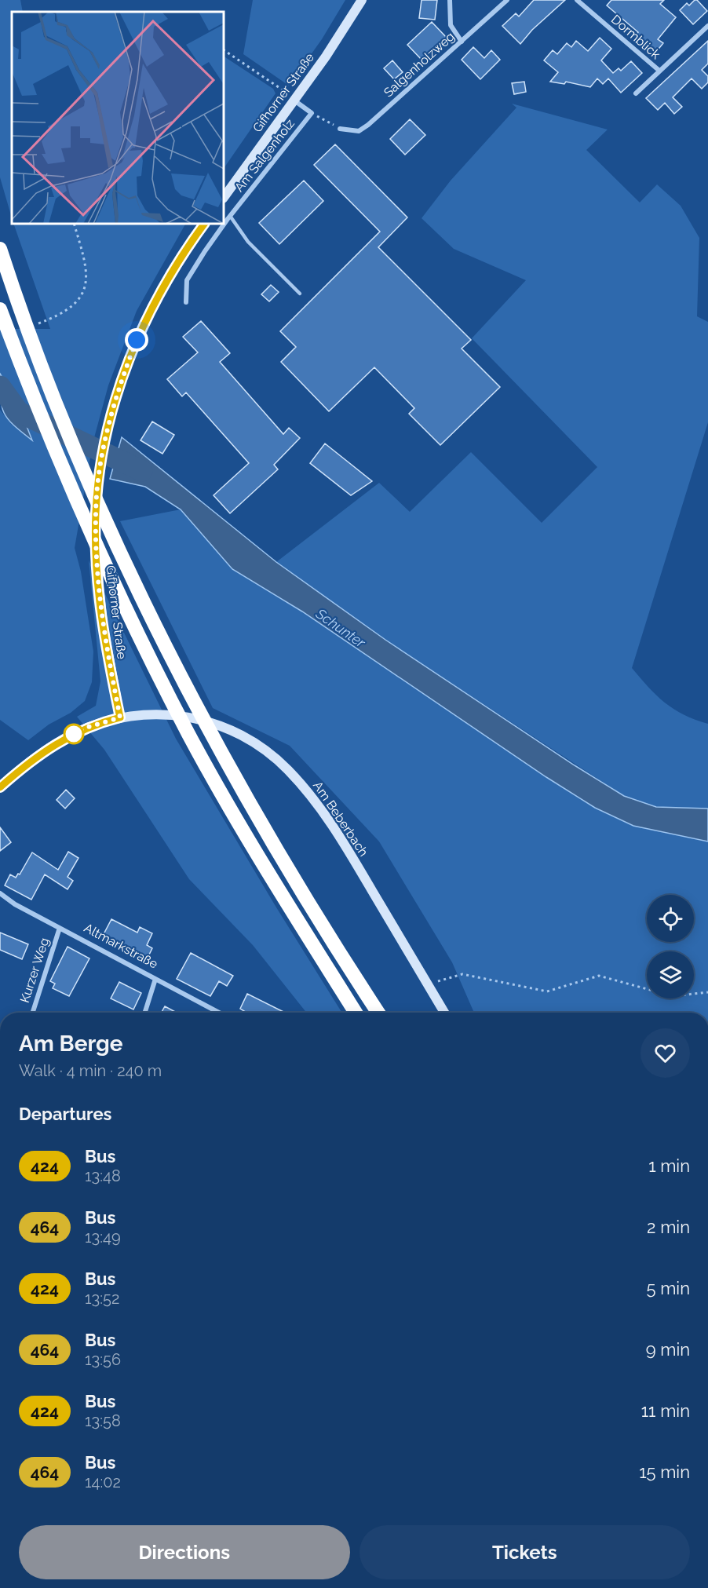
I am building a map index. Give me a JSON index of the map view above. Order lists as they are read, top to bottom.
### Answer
{
  "streets": {
    "main road": ["Gifhorner Straße", "Am Beberbach"],
    "street": [
      "Dormblick",
      "Salgenholzweg",
      "Am Salgenholz",
      "Altmarkstraße",
      "Kurzer Weg"
    ]
  },
  "crossings": [
    ["Gifhorner Straße", "Am Salgenholz"],
    ["Gifhorner Straße", "Am Beberbach"],
    ["Altmarkstraße", "Kurzer Weg"]
  ],
  "water": ["Schunter"],
  "lines": ["bus line 424"],
  "page": {
    "heading": [
      ["Am Berge", "Walk · 4 min · 240 m"],
      "Departures"
    ],
    "list": [
      {
        "mark": "424",
        "name": "Bus",
        "note": "13:48",
        "value": "1 min"
      },
      {
        "mark": "464",
        "name": "Bus",
        "note": "13:49",
        "value": "2 min"
      },
      {
        "mark": "424",
        "name": "Bus",
        "note": "13:52",
        "value": "5 min"
      },
      {
        "mark": "464",
        "name": "Bus",
        "note": "13:56",
        "value": "9 min"
      },
      {
        "mark": "424",
        "name": "Bus",
        "note": "13:58",
        "value": "11 min"
      },
      {
        "mark": "464",
        "name": "Bus",
        "note": "14:02",
        "value": "15 min"
      }
    ],
    "buttons": ["Directions", "Tickets"]
  }
}
